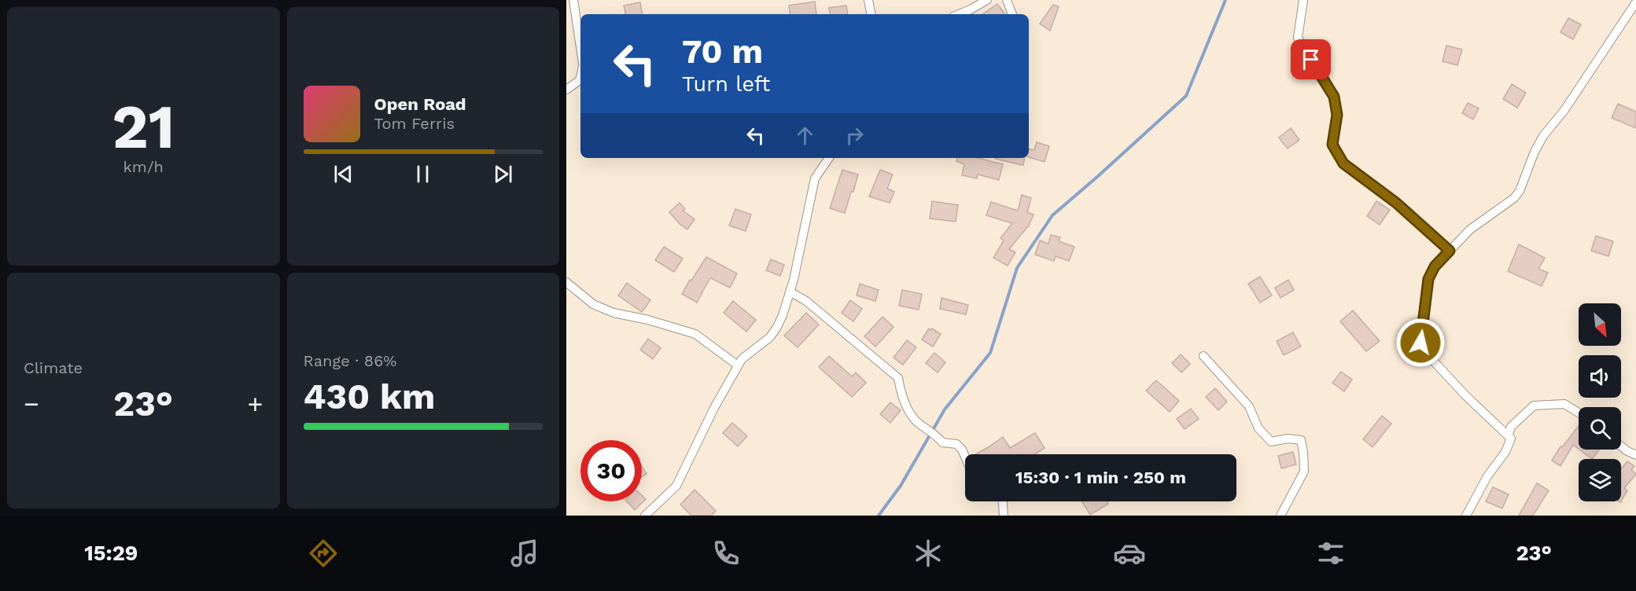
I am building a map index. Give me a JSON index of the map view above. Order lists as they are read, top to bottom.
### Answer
{
  "north": "bottom right",
  "page": {
    "tile": [
      ["21", "km/h"],
      "Climate",
      ["Range · 86%", "430 km"]
    ],
    "turn": ["70 m", "Turn left"],
    "song": ["Open Road", "Tom Ferris"],
    "heat": ["−", "23°", "+"],
    "limit": "30",
    "trip": "15:30 · 1 min · 250 m",
    "tabs": ["15:29", "23°"]
  }
}
